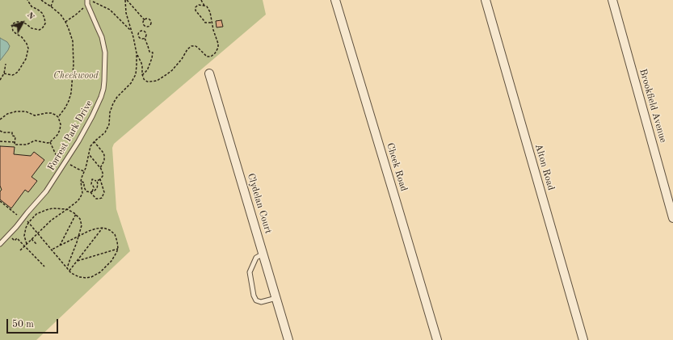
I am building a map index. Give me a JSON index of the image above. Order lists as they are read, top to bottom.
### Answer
{
  "streets": {
    "street": [
      "Brookfield Avenue",
      "Cheek Road",
      "Alton Road",
      "Clydelan Court"
    ],
    "lane": ["Forrest Park Drive"]
  },
  "parks": ["Cheekwood"],
  "scale_bar": "50 m",
  "north": "top right"
}
